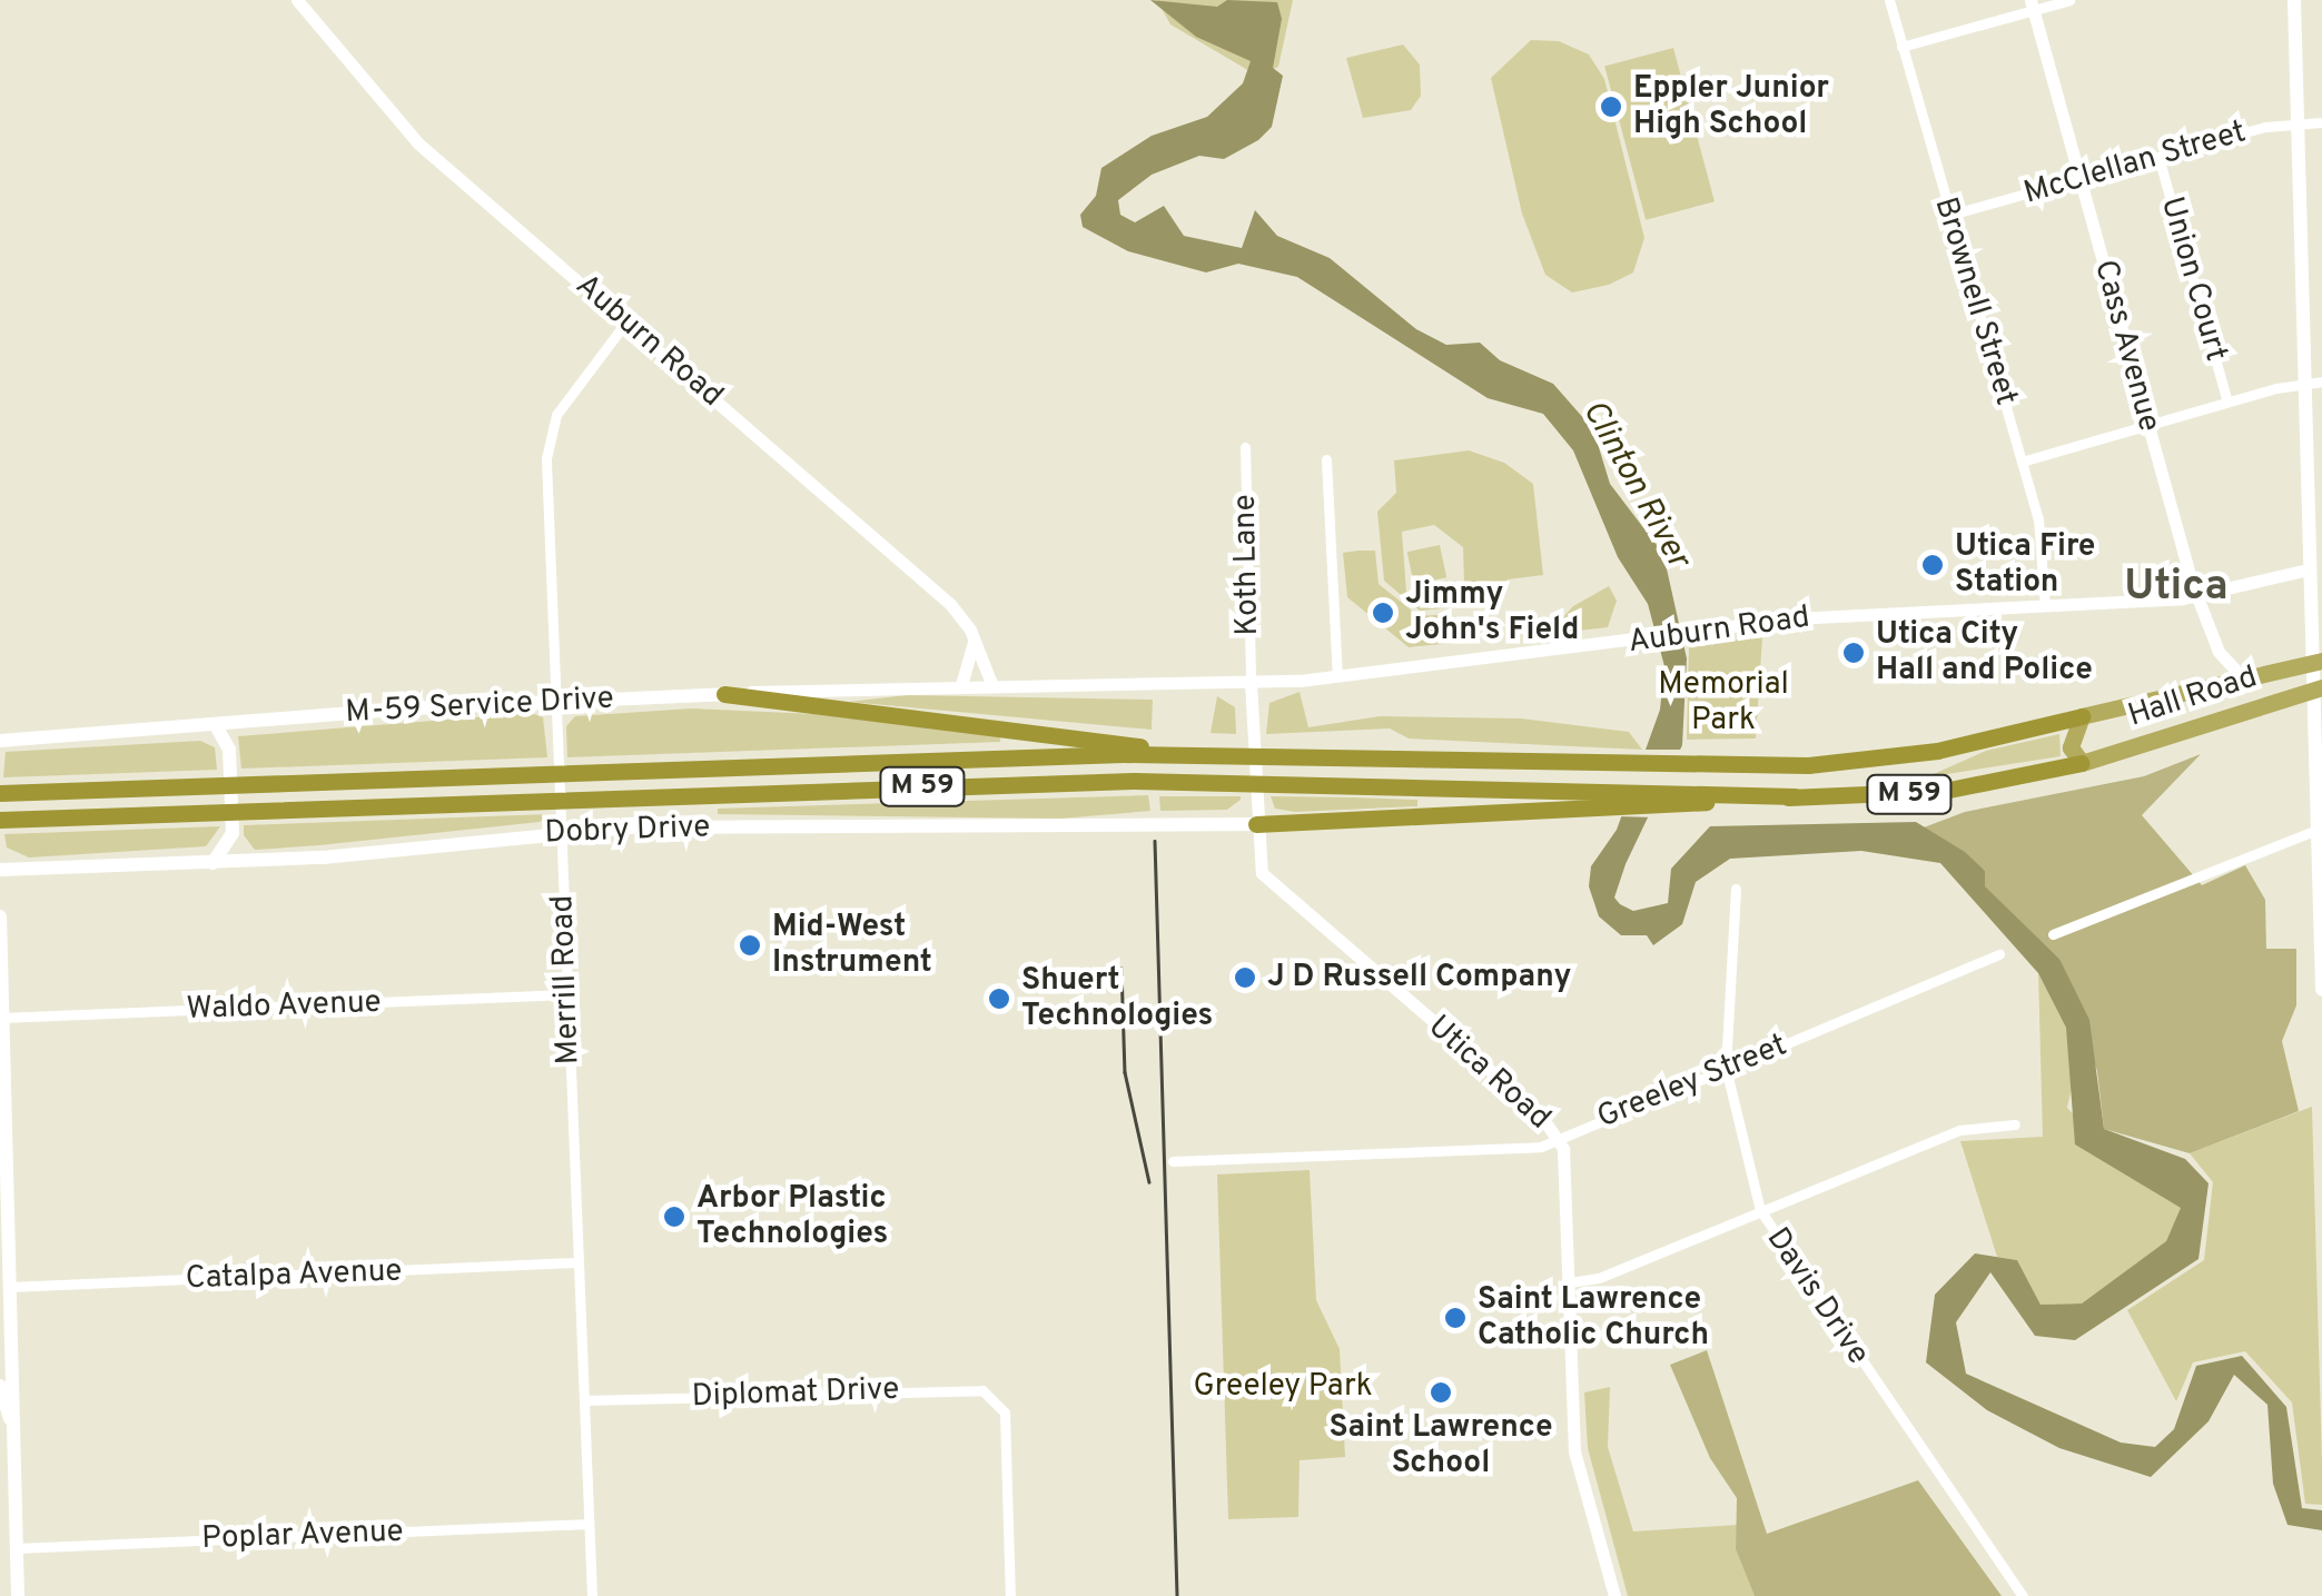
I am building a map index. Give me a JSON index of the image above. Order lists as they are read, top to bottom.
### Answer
{
  "streets": {
    "highway": ["Hall Road", "M 59"],
    "main road": ["M-59 Service Drive", "Dobry Drive"],
    "street": [
      "McClellan Street",
      "Union Court",
      "Brownell Street",
      "Auburn Road",
      "Cass Avenue",
      "Koth Lane",
      "Merrill Road",
      "Waldo Avenue",
      "Utica Road",
      "Greeley Street",
      "Catalpa Avenue",
      "Davis Drive",
      "Diplomat Drive",
      "Poplar Avenue"
    ]
  },
  "crossings": [
    ["McClellan Street", "Union Court"],
    ["McClellan Street", "Brownell Street"],
    ["McClellan Street", "Cass Avenue"],
    ["Brownell Street", "Auburn Road"],
    ["Auburn Road", "Cass Avenue"],
    ["Auburn Road", "Koth Lane"],
    ["Auburn Road", "M-59 Service Drive"],
    ["Auburn Road", "Merrill Road"],
    ["Auburn Road", "Utica Road"],
    ["Cass Avenue", "Hall Road"],
    ["Koth Lane", "Utica Road"],
    ["Hall Road", "M 59"],
    ["M-59 Service Drive", "Merrill Road"],
    ["Dobry Drive", "Merrill Road"],
    ["Dobry Drive", "Utica Road"],
    ["Merrill Road", "Waldo Avenue"],
    ["Merrill Road", "Catalpa Avenue"],
    ["Merrill Road", "Diplomat Drive"],
    ["Merrill Road", "Poplar Avenue"],
    ["Utica Road", "Greeley Street"],
    ["Greeley Street", "Davis Drive"]
  ],
  "districts": ["Utica"],
  "water": ["Clinton River"],
  "parks": ["Memorial Park", "Greeley Park"],
  "places": [
    "Eppler Junior High School",
    "Utica Fire Station",
    "Jimmy John's Field",
    "Utica City Hall and Police",
    "Mid-West Instrument",
    "J D Russell Company",
    "Shuert Technologies",
    "Arbor Plastic Technologies",
    "Saint Lawrence Catholic Church",
    "Saint Lawrence School"
  ]
}
